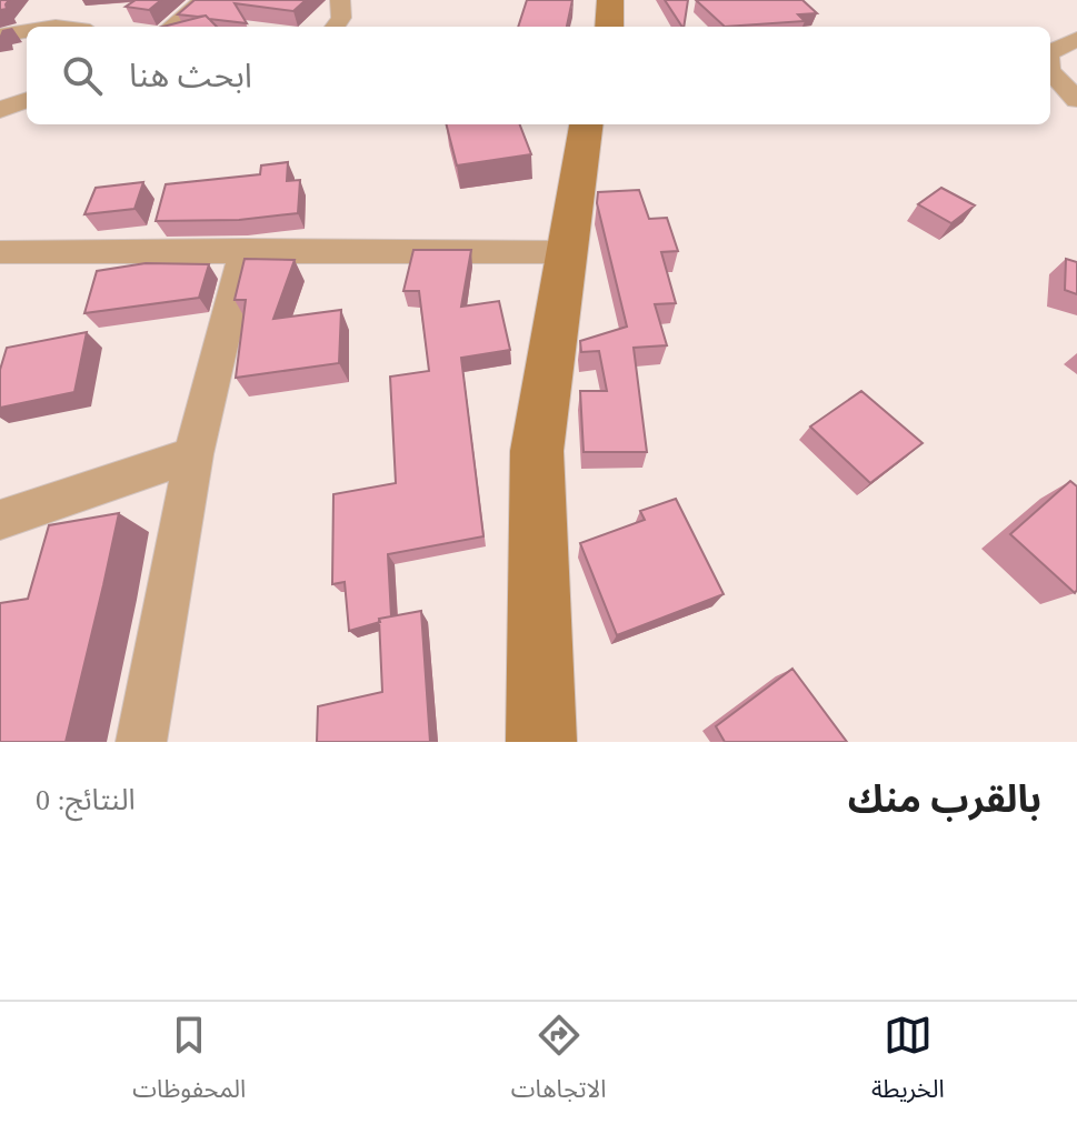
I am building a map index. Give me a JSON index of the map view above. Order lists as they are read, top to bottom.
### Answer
{
  "page": {
    "search": "ابحث هنا",
    "heading": ["بالقرب منك", "النتائج: 0"],
    "nav": ["الخريطة", "الاتجاهات", "المحفوظات"]
  }
}
